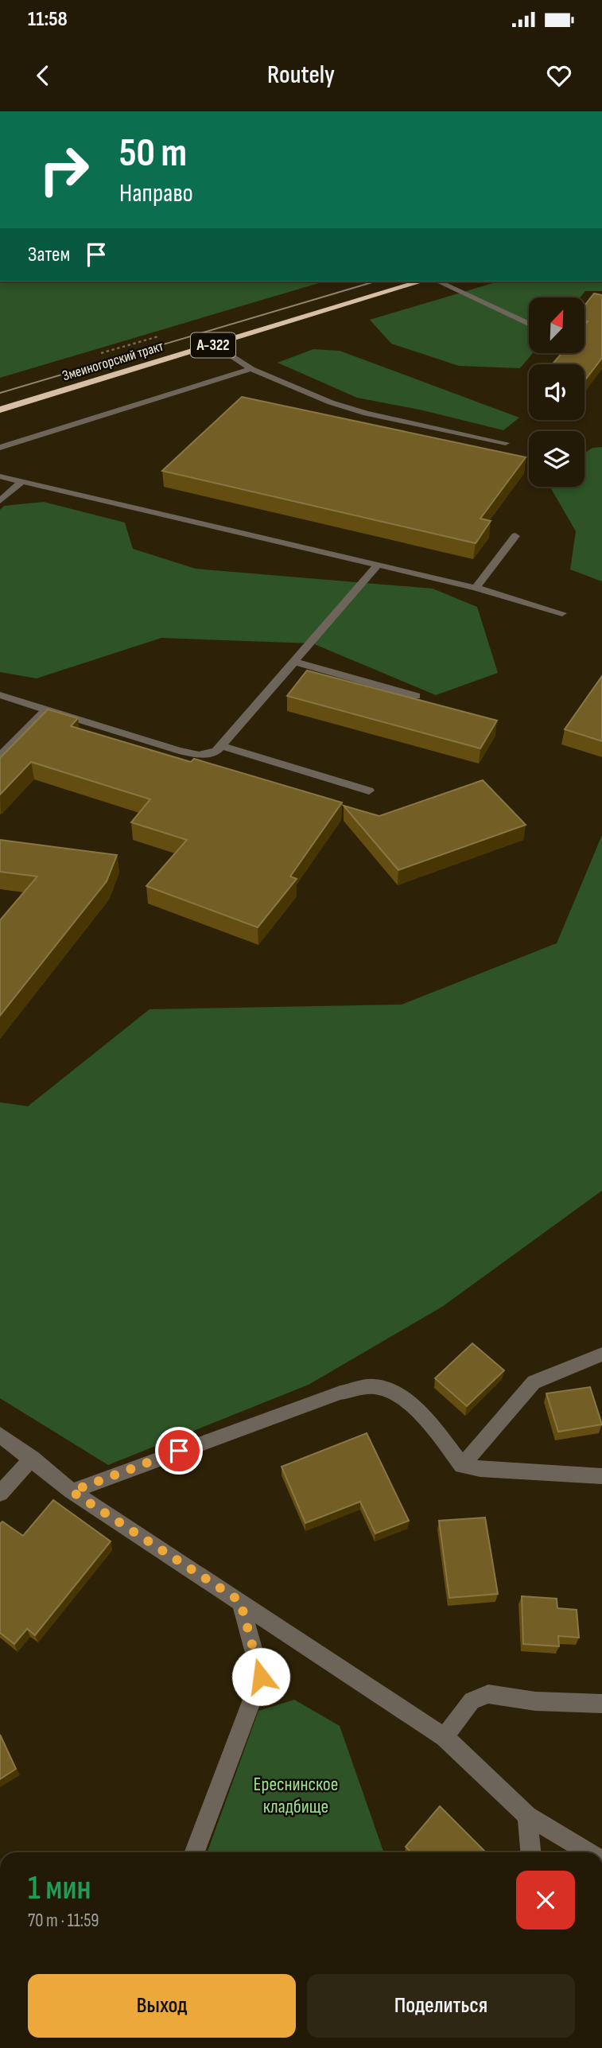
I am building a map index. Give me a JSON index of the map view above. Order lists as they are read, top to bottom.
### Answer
{
  "streets": {
    "highway": ["А-322", "Змеиногорский тракт"]
  },
  "parks": ["Ереснинское кладбище"],
  "north": "top right",
  "page": {
    "status": "11:58",
    "header": "Routely",
    "turn": ["50 m", "Направо"],
    "then": "Затем",
    "heading": ["1 мин", "70 m · 11:59"],
    "buttons": ["Выход", "Поделиться"]
  }
}
